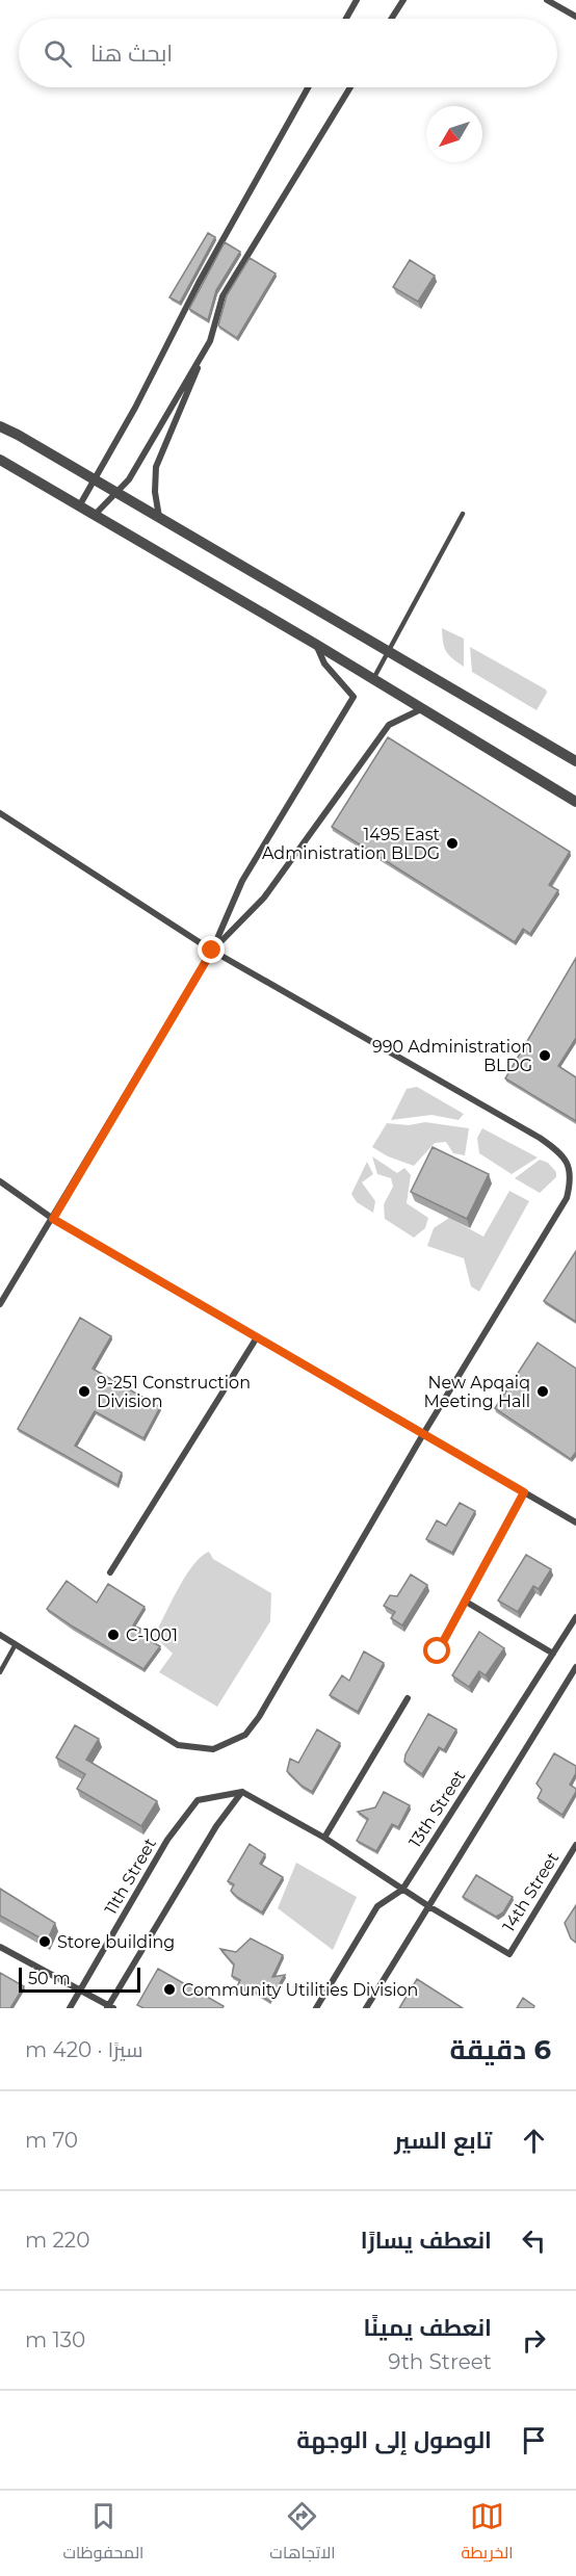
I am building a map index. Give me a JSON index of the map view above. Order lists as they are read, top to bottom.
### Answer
{
  "streets": {
    "street": ["13th Street", "11th Street", "14th Street"]
  },
  "places": [
    "1495 East Administration BLDG",
    "990 Administration BLDG",
    "9-251 Construction Division",
    "New Apqaiq Meeting Hall",
    "C-1001",
    "Store building",
    "Community Utilities Division"
  ],
  "scale_bar": "50 m",
  "north": "bottom left",
  "page": {
    "search": "ابحث هنا",
    "scale": "50 m",
    "heading": ["6 دقيقة", "سيرًا · 420 m"],
    "list": [
      ["تابع السير", "70 m"],
      ["انعطف يسارًا", "220 m"],
      ["انعطف يمينًا", "9th Street", "130 m"],
      "الوصول إلى الوجهة"
    ],
    "nav": ["الخريطة", "الاتجاهات", "المحفوظات"]
  }
}
